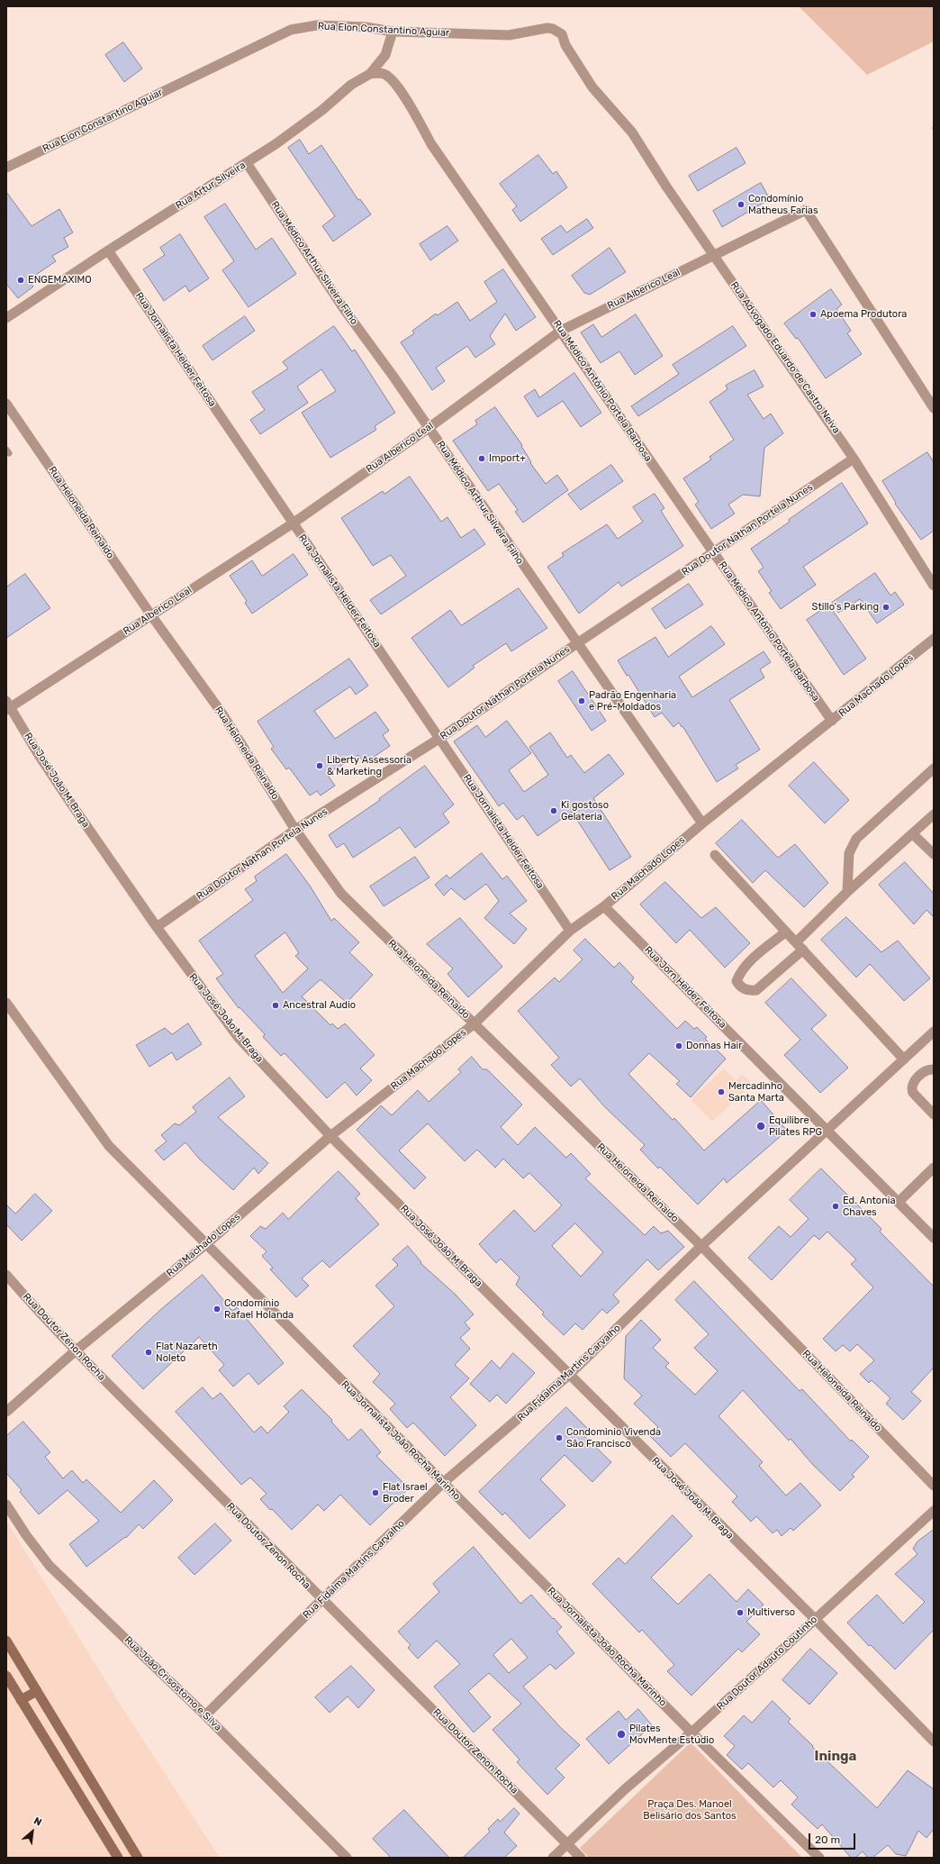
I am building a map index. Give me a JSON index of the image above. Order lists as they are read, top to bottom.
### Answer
{
  "streets": {
    "street": [
      "Rua Elon Constantino Aguiar",
      "Rua Artur Silveira",
      "Rua Médico Arthur Silveira Filho",
      "Rua Alberico Leal",
      "Rua Jornalista Helder Feitosa",
      "Rua Advogado Eduardo de Castro Neiva",
      "Rua Médico Antônio Portela Barbosa",
      "Rua Heloneida Reinaldo",
      "Rua Doutor Nathan Portela Nunes",
      "Rua Machado Lopes",
      "Rua José João M. Braga",
      "Rua Jorn Helder Feitosa",
      "Rua Doutor Zenon Rocha",
      "Rua Fidalma Martins Carvalho",
      "Rua Jornalista João Rocha Marinho",
      "Rua Doutor Adauto Coutinho",
      "Rua João Crisostomo e Silva"
    ]
  },
  "crossings": [
    ["Rua Elon Constantino Aguiar", "Rua Artur Silveira"],
    ["Rua Elon Constantino Aguiar", "Rua Advogado Eduardo de Castro Neiva"],
    ["Rua Artur Silveira", "Rua Médico Arthur Silveira Filho"],
    ["Rua Artur Silveira", "Rua Jornalista Helder Feitosa"],
    ["Rua Artur Silveira", "Rua Médico Antônio Portela Barbosa"],
    ["Rua Médico Arthur Silveira Filho", "Rua Alberico Leal"],
    ["Rua Médico Arthur Silveira Filho", "Rua Doutor Nathan Portela Nunes"],
    ["Rua Médico Arthur Silveira Filho", "Rua Machado Lopes"],
    ["Rua Alberico Leal", "Rua Jornalista Helder Feitosa"],
    ["Rua Alberico Leal", "Rua Advogado Eduardo de Castro Neiva"],
    ["Rua Alberico Leal", "Rua Médico Antônio Portela Barbosa"],
    ["Rua Alberico Leal", "Rua Heloneida Reinaldo"],
    ["Rua Alberico Leal", "Rua José João M. Braga"],
    ["Rua Jornalista Helder Feitosa", "Rua Doutor Nathan Portela Nunes"],
    ["Rua Jornalista Helder Feitosa", "Rua Machado Lopes"],
    ["Rua Advogado Eduardo de Castro Neiva", "Rua Doutor Nathan Portela Nunes"],
    ["Rua Médico Antônio Portela Barbosa", "Rua Doutor Nathan Portela Nunes"],
    ["Rua Médico Antônio Portela Barbosa", "Rua Machado Lopes"],
    ["Rua Heloneida Reinaldo", "Rua Doutor Nathan Portela Nunes"],
    ["Rua Heloneida Reinaldo", "Rua Machado Lopes"],
    ["Rua Heloneida Reinaldo", "Rua Fidalma Martins Carvalho"],
    ["Rua Doutor Nathan Portela Nunes", "Rua José João M. Braga"],
    ["Rua Machado Lopes", "Rua José João M. Braga"],
    ["Rua Machado Lopes", "Rua Jorn Helder Feitosa"],
    ["Rua Machado Lopes", "Rua Doutor Zenon Rocha"],
    ["Rua Machado Lopes", "Rua Jornalista João Rocha Marinho"],
    ["Rua José João M. Braga", "Rua Fidalma Martins Carvalho"],
    ["Rua José João M. Braga", "Rua Doutor Adauto Coutinho"],
    ["Rua Jorn Helder Feitosa", "Rua Fidalma Martins Carvalho"],
    ["Rua Doutor Zenon Rocha", "Rua Fidalma Martins Carvalho"],
    ["Rua Doutor Zenon Rocha", "Rua Doutor Adauto Coutinho"],
    ["Rua Fidalma Martins Carvalho", "Rua Jornalista João Rocha Marinho"],
    ["Rua Fidalma Martins Carvalho", "Rua João Crisostomo e Silva"],
    ["Rua Jornalista João Rocha Marinho", "Rua Doutor Adauto Coutinho"]
  ],
  "districts": ["Ininga"],
  "parks": ["Praça Des. Manoel Belisário dos Santos"],
  "places": [
    "Condomínio Matheus Farias",
    "ENGEMAXIMO",
    "Apoema Produtora",
    "Import+",
    "Stillo's Parking",
    "Padrão Engenharia e Pré-Moldados",
    "Liberty Assessoria & Marketing",
    "Ki gostoso Gelateria",
    "Ancestral Audio",
    "Donnas Hair",
    "Mercadinho Santa Marta",
    "Equilibre Pilates RPG",
    "Ed. Antonia Chaves",
    "Condomínio Rafael Holanda",
    "Flat Nazareth Noleto",
    "Condominio Vivenda São Francisco",
    "Flat Israel Broder",
    "Multiverso",
    "Pilates MovMente Estúdio"
  ],
  "scale_bar": "20 m",
  "north": "top right"
}
